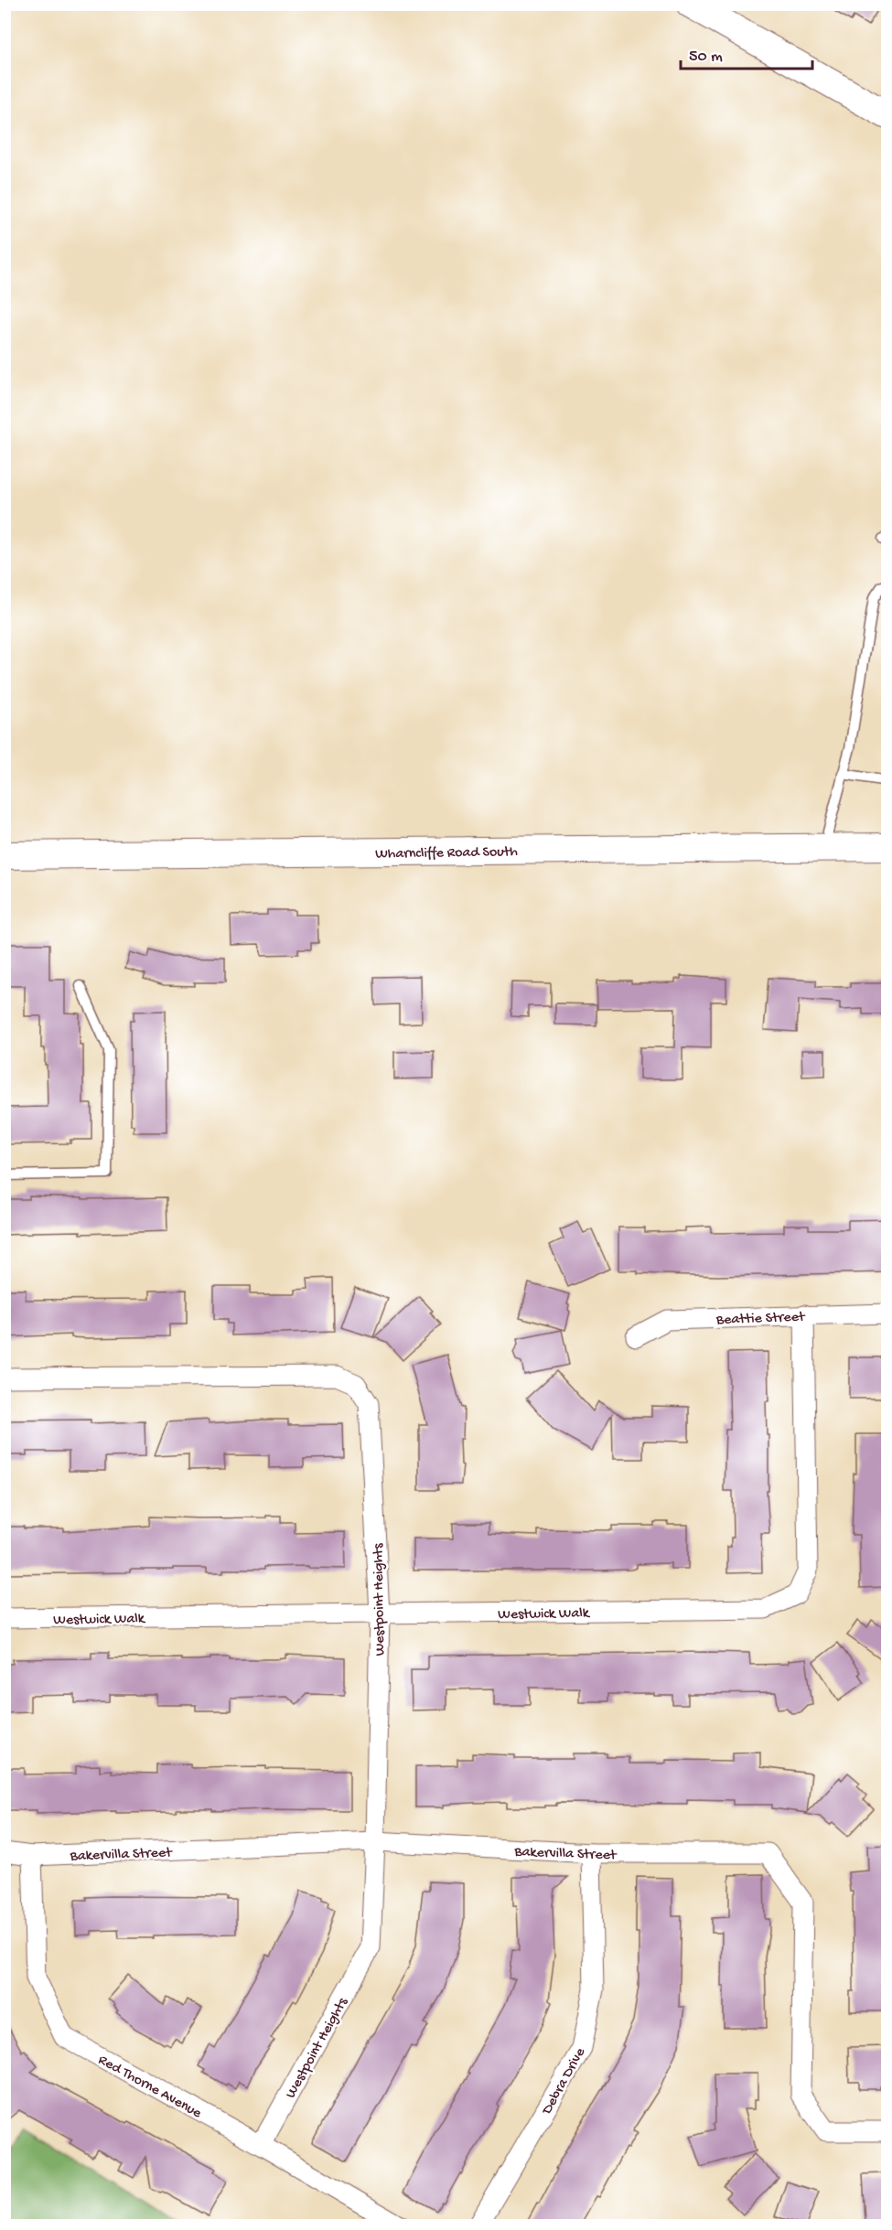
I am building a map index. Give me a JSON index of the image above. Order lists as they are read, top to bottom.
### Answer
{
  "streets": {
    "main road": ["Wharncliffe Road South"],
    "street": [
      "Beattie Street",
      "Westpoint Heights",
      "Westwick Walk",
      "Bakervilla Street",
      "Debra Drive",
      "Red Thorne Avenue"
    ]
  },
  "crossings": [
    ["Beattie Street", "Westwick Walk"],
    ["Westpoint Heights", "Westwick Walk"],
    ["Westpoint Heights", "Bakervilla Street"],
    ["Westpoint Heights", "Red Thorne Avenue"],
    ["Bakervilla Street", "Debra Drive"],
    ["Bakervilla Street", "Red Thorne Avenue"]
  ],
  "scale_bar": "50 m"
}
